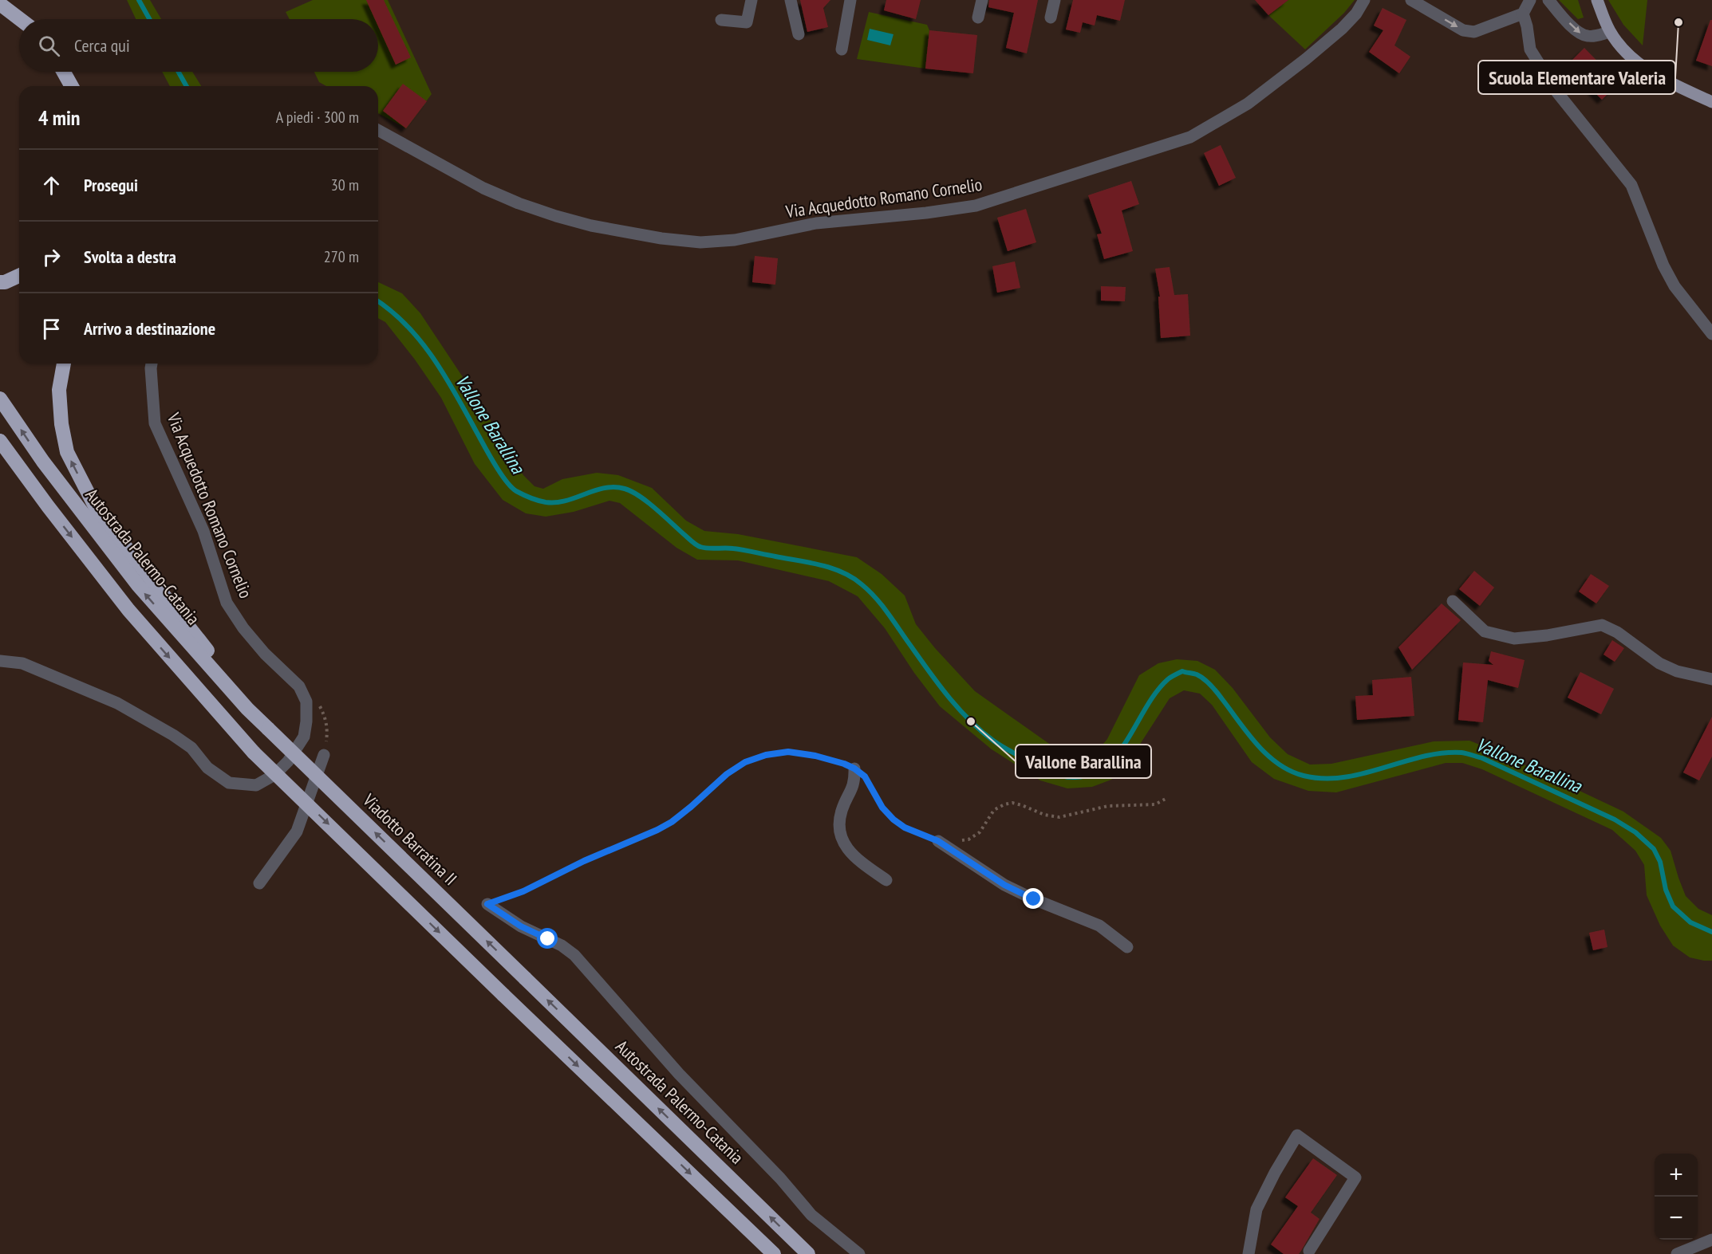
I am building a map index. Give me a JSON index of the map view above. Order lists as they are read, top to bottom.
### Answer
{
  "streets": {
    "highway": ["Autostrada Palermo-Catania", "Viadotto Barratina II"],
    "street": ["Via Acquedotto Romano Cornelio"]
  },
  "crossings": [
    ["Autostrada Palermo-Catania", "Viadotto Barratina II"]
  ],
  "water": ["Vallone Barallina"],
  "places": ["Scuola Elementare Valeria", "Vallone Barallina"],
  "page": {
    "search": "Cerca qui",
    "heading": ["4 min", "A piedi · 300 m"],
    "list": [
      ["Prosegui", "30 m"],
      ["Svolta a destra", "270 m"],
      "Arrivo a destinazione"
    ],
    "map_buttons": ["+", "−"]
  }
}
